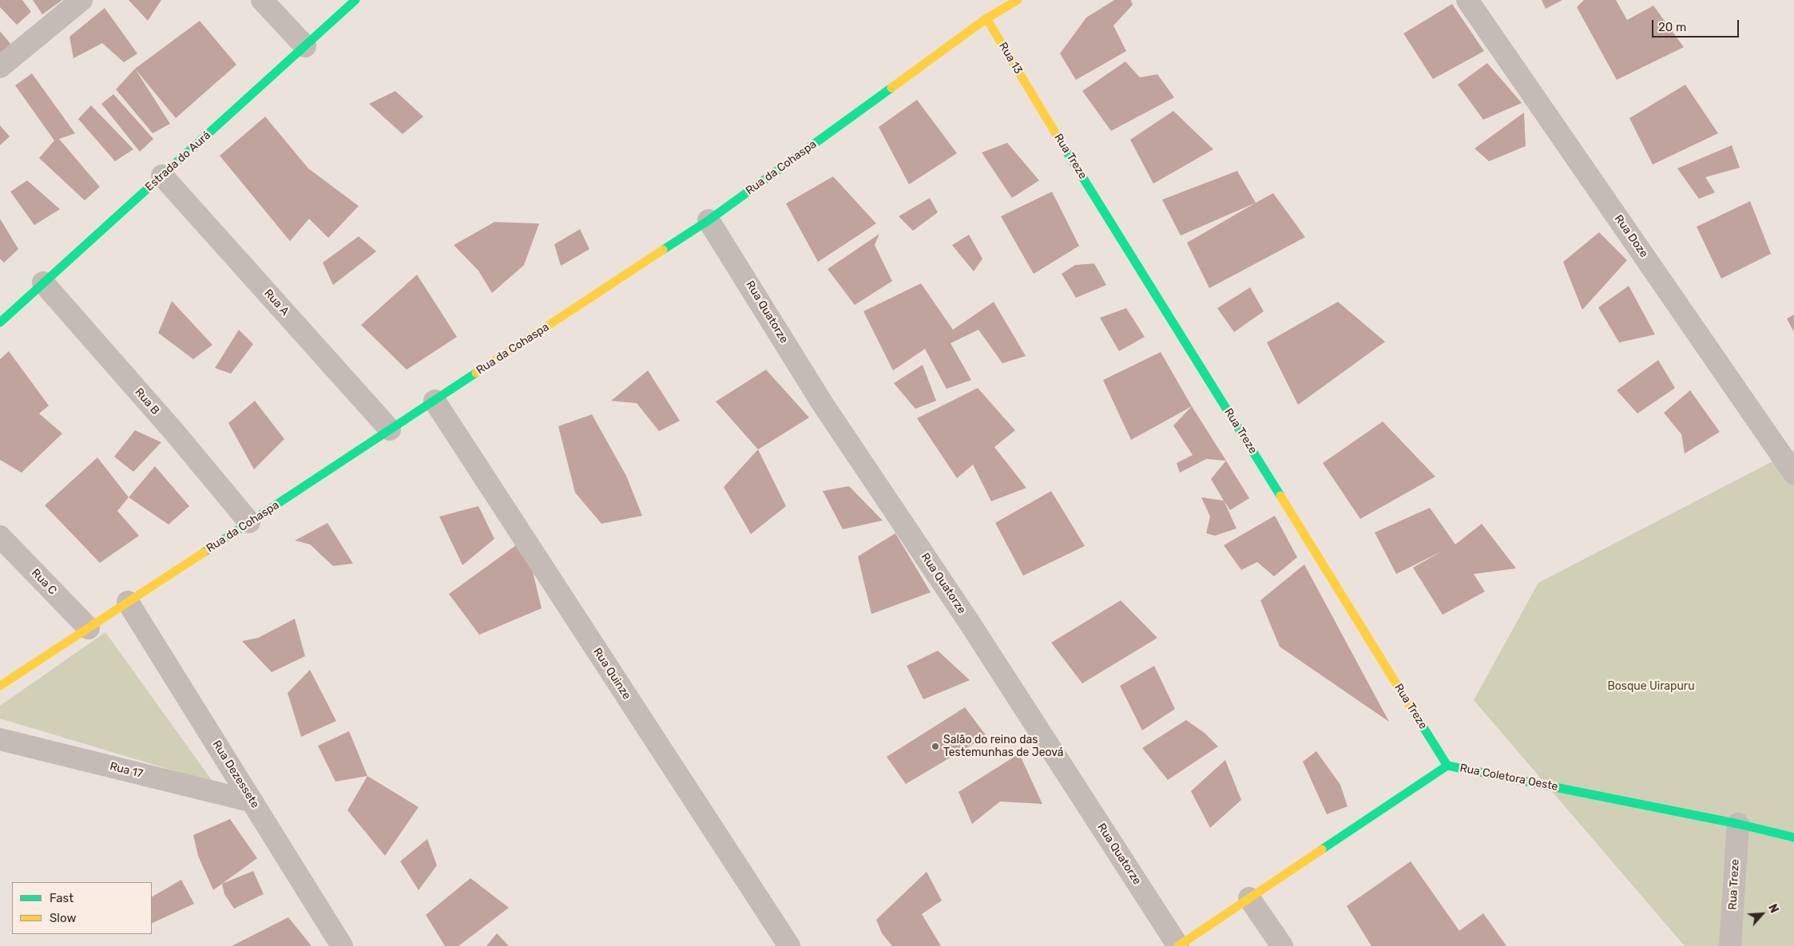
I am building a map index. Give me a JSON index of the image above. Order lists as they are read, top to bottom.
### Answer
{
  "streets": {
    "street": [
      "Rua 13",
      "Rua Treze",
      "Estrada do Aurá",
      "Rua da Cohaspa",
      "Rua Doze",
      "Rua A",
      "Rua Quatorze",
      "Rua B",
      "Rua C",
      "Rua Quinze",
      "Rua 17",
      "Rua Dezessete",
      "Rua Coletora Oeste"
    ]
  },
  "crossings": [
    ["Rua 13", "Rua Treze"],
    ["Rua 13", "Rua da Cohaspa"],
    ["Rua Treze", "Rua Coletora Oeste"],
    ["Estrada do Aurá", "Rua A"],
    ["Estrada do Aurá", "Rua B"],
    ["Rua da Cohaspa", "Rua A"],
    ["Rua da Cohaspa", "Rua Quatorze"],
    ["Rua da Cohaspa", "Rua B"],
    ["Rua da Cohaspa", "Rua C"],
    ["Rua da Cohaspa", "Rua Quinze"],
    ["Rua da Cohaspa", "Rua Dezessete"],
    ["Rua Quatorze", "Rua Coletora Oeste"],
    ["Rua 17", "Rua Dezessete"]
  ],
  "parks": ["Bosque Uirapuru"],
  "places": ["Salão do reino das Testemunhas de Jeová"],
  "legend": ["Fast", "Slow"],
  "scale_bar": "20 m",
  "north": "top right"
}
